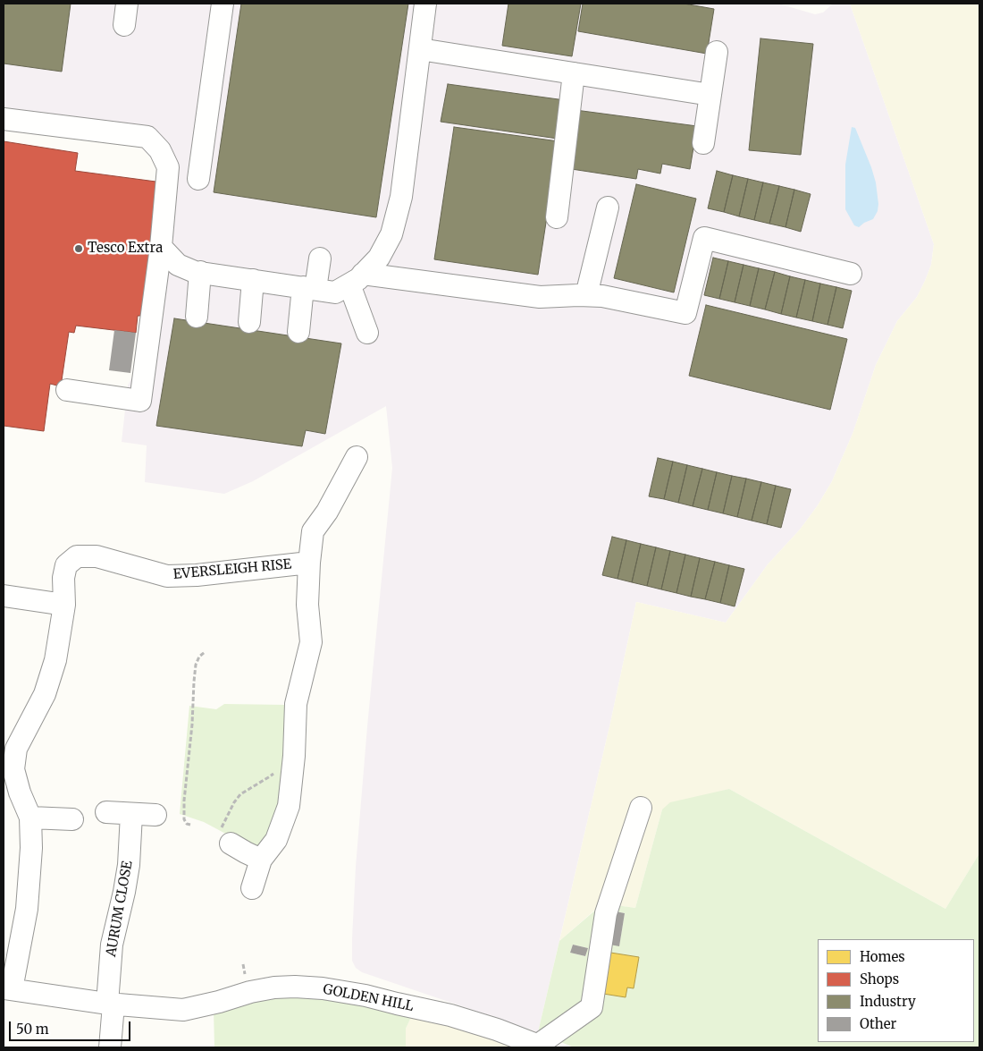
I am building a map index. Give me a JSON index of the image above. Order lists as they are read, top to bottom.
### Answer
{
  "streets": {
    "street": ["EVERSLEIGH RISE", "AURUM CLOSE", "GOLDEN HILL"]
  },
  "crossings": [
    ["EVERSLEIGH RISE", "GOLDEN HILL"],
    ["AURUM CLOSE", "GOLDEN HILL"]
  ],
  "places": ["Tesco Extra"],
  "legend": [
    "Homes",
    "Shops",
    "Industry",
    "Other"
  ],
  "scale_bar": "50 m"
}
